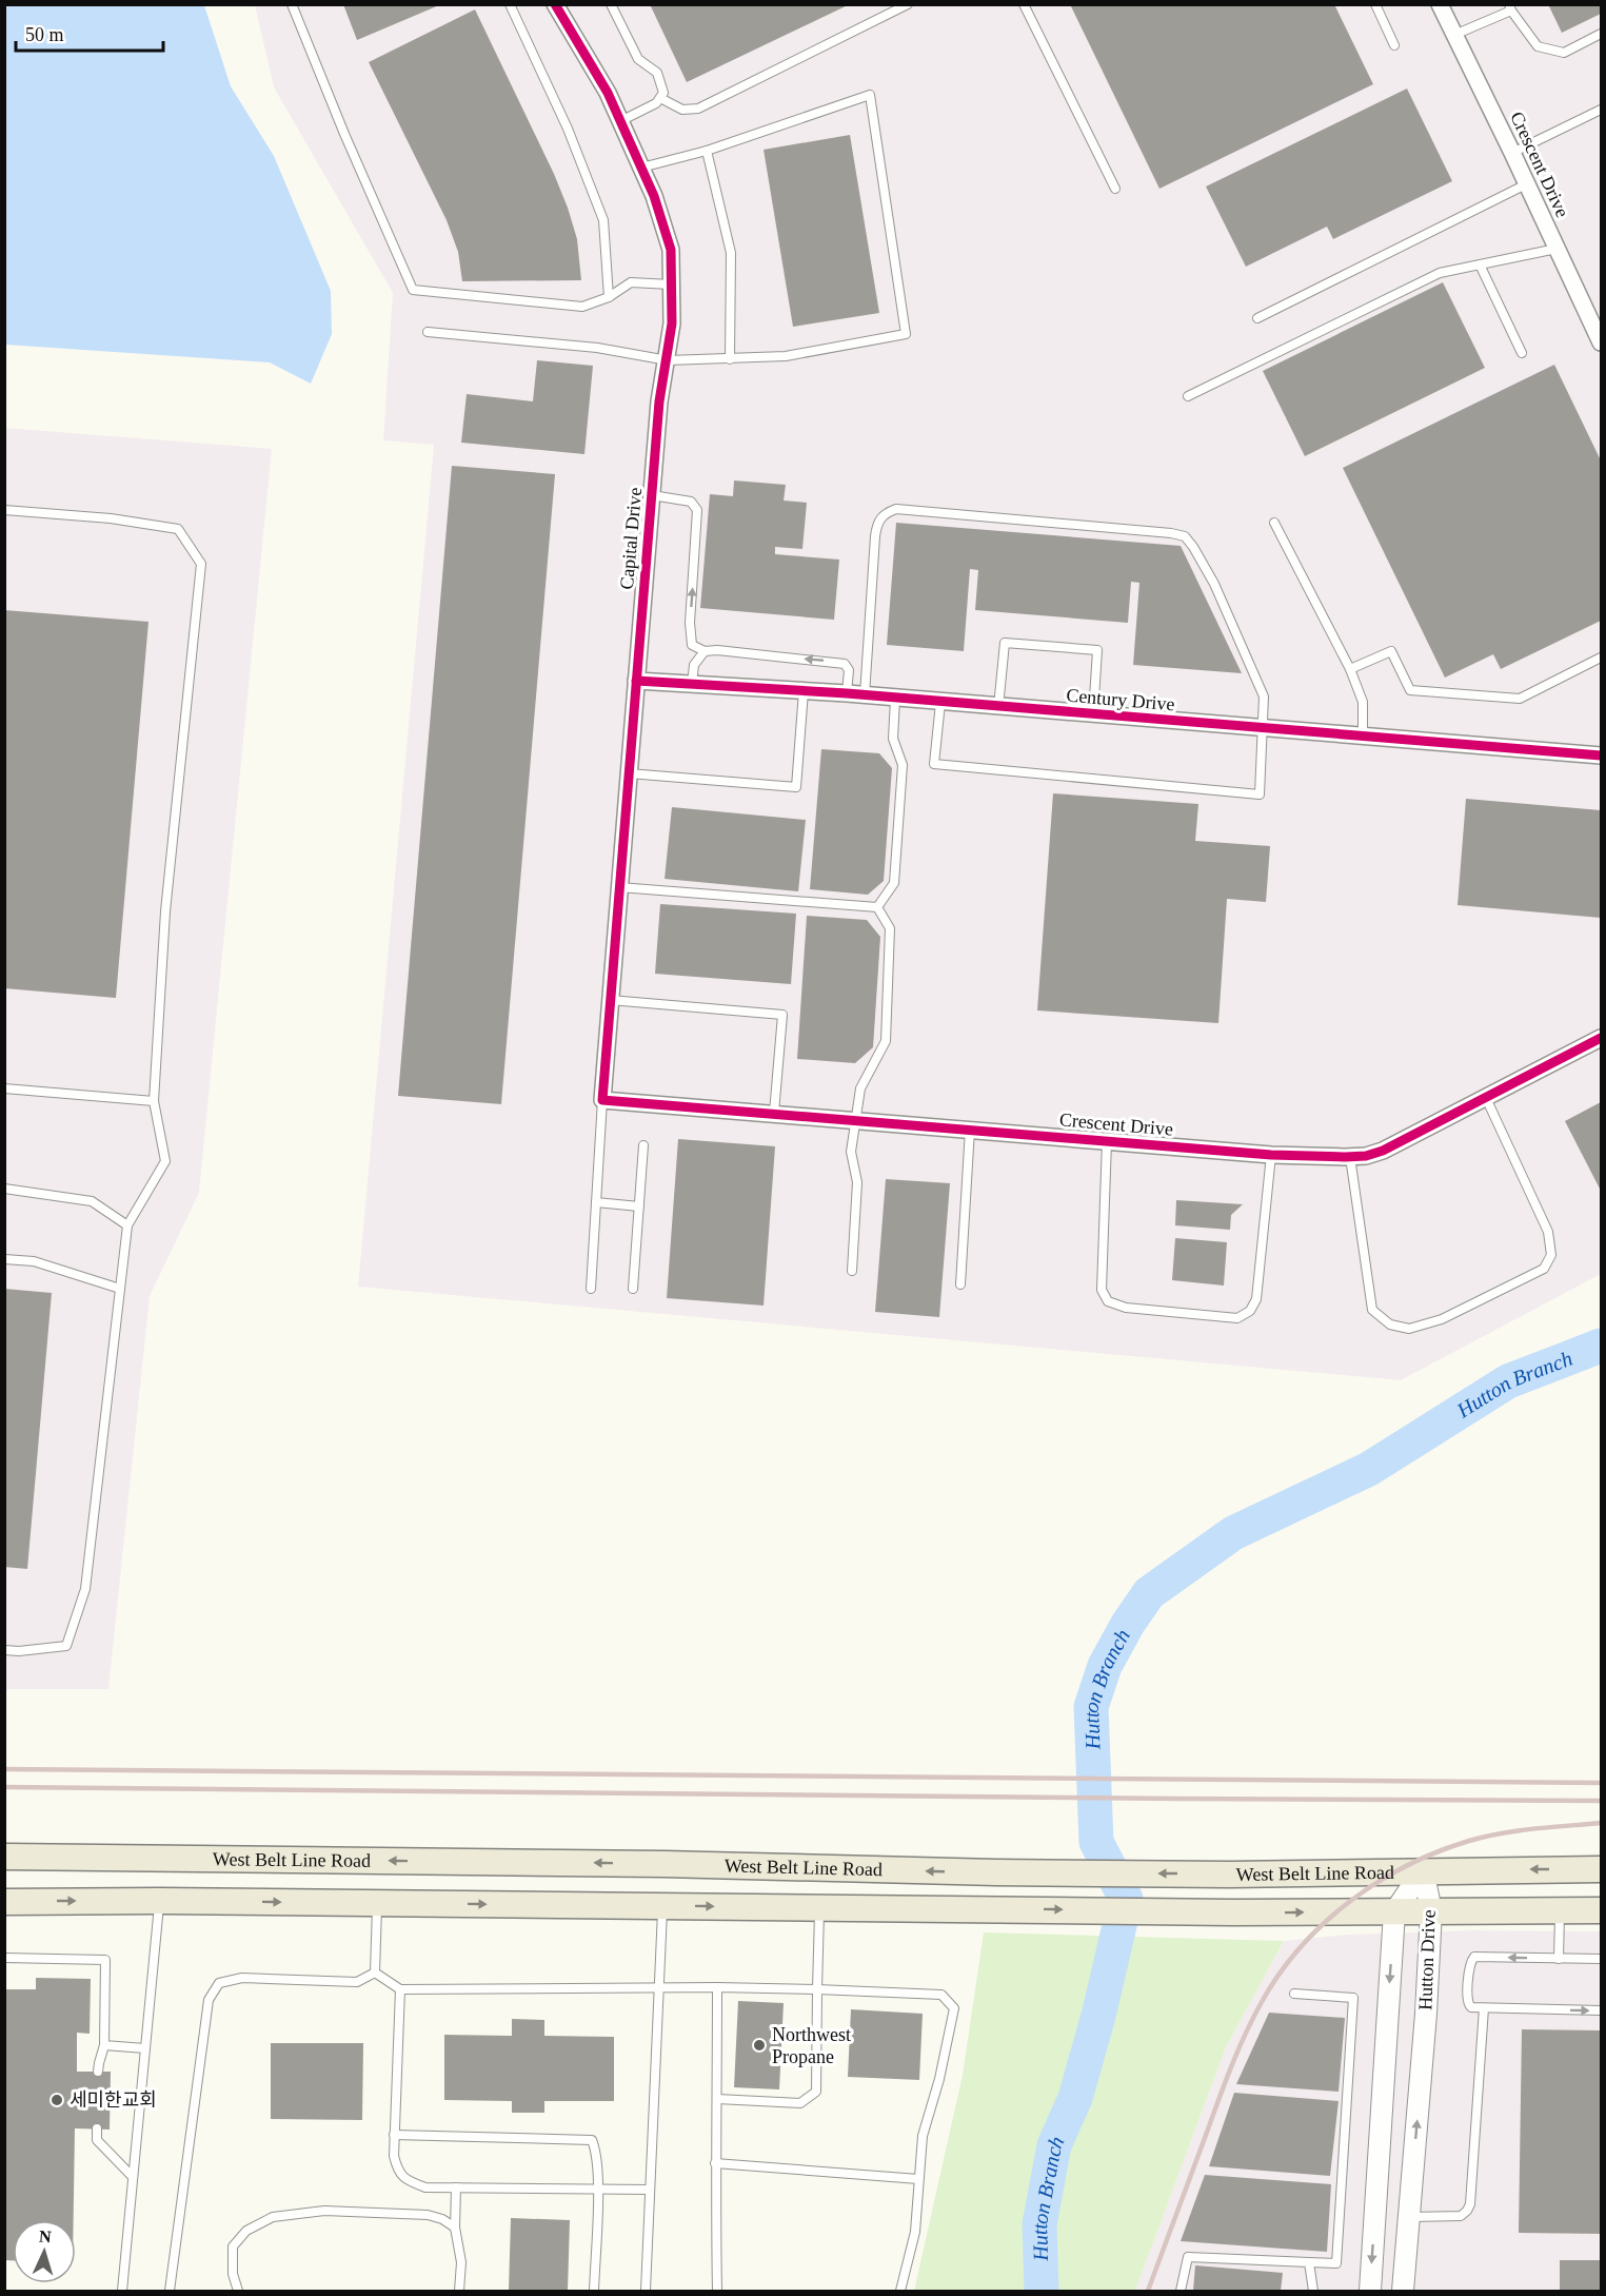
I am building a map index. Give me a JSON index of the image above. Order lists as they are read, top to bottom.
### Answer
{
  "streets": {
    "main road": ["West Belt Line Road"],
    "street": [
      "Crescent Drive",
      "Capital Drive",
      "Century Drive",
      "Hutton Drive"
    ]
  },
  "crossings": [
    ["Crescent Drive", "Capital Drive"],
    ["Capital Drive", "Century Drive"],
    ["West Belt Line Road", "Hutton Drive"]
  ],
  "water": ["Hutton Branch"],
  "places": ["Northwest Propane", "세미한교회"],
  "scale_bar": "50 m",
  "north": "top"
}
